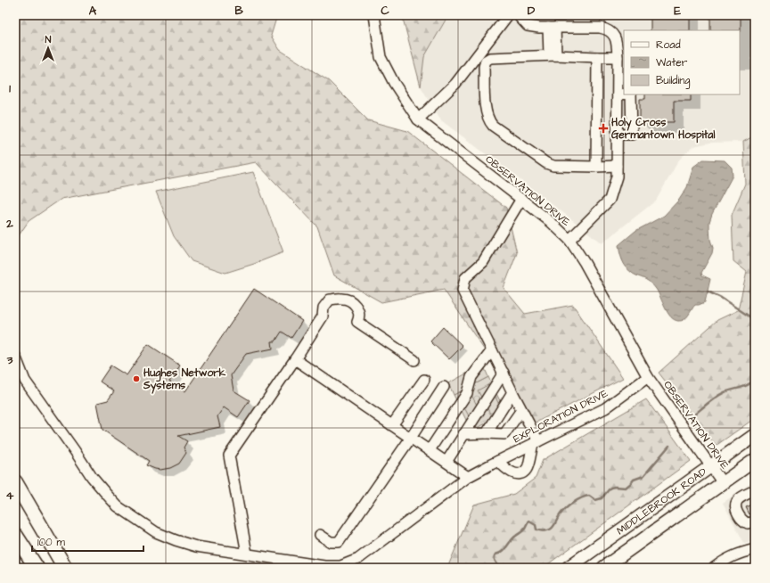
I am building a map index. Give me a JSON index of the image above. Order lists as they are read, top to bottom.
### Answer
{
  "streets": {
    "main road": ["MIDDLEBROOK ROAD"],
    "street": ["OBSERVATION DRIVE", "EXPLORATION DRIVE"]
  },
  "crossings": [
    ["OBSERVATION DRIVE", "EXPLORATION DRIVE"],
    ["OBSERVATION DRIVE", "MIDDLEBROOK ROAD"]
  ],
  "places": {
    "health": ["Holy Cross Germantown Hospital"],
    "other": ["Hughes Network Systems"]
  },
  "legend": ["Road", "Water", "Building"],
  "scale_bar": "100 m",
  "north": "top",
  "grid": {
    "columns": [
      "A",
      "B",
      "C",
      "D",
      "E"
    ],
    "rows": [
      "1",
      "2",
      "3",
      "4"
    ]
  }
}
